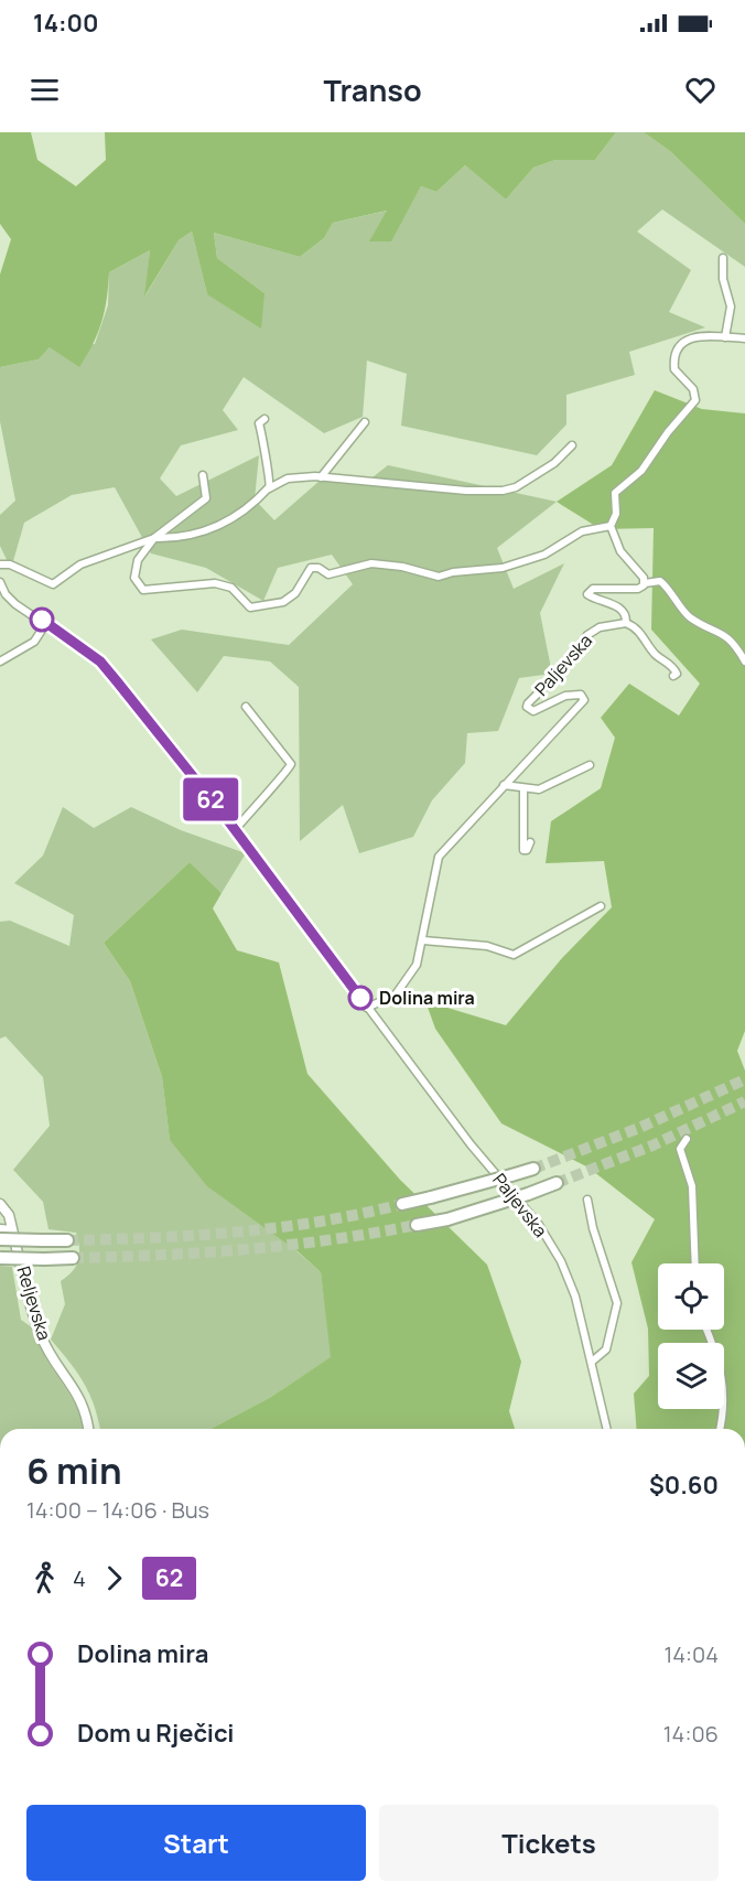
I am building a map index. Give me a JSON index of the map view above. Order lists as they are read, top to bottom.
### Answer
{
  "streets": {
    "main road": ["Reljevska"],
    "street": ["Paljevska"]
  },
  "places": ["Dolina mira"],
  "lines": ["bus line 62"],
  "page": {
    "status": "14:00",
    "header": "Transo",
    "on_map": "62",
    "heading": ["6 min", "14:00 – 14:06 · Bus", "$0.60"],
    "legs": ["4", "62"],
    "list": [
      {
        "name": "Dolina mira",
        "value": "14:04"
      },
      {
        "name": "Dom u Rječici",
        "value": "14:06"
      }
    ],
    "buttons": ["Start", "Tickets"]
  }
}
